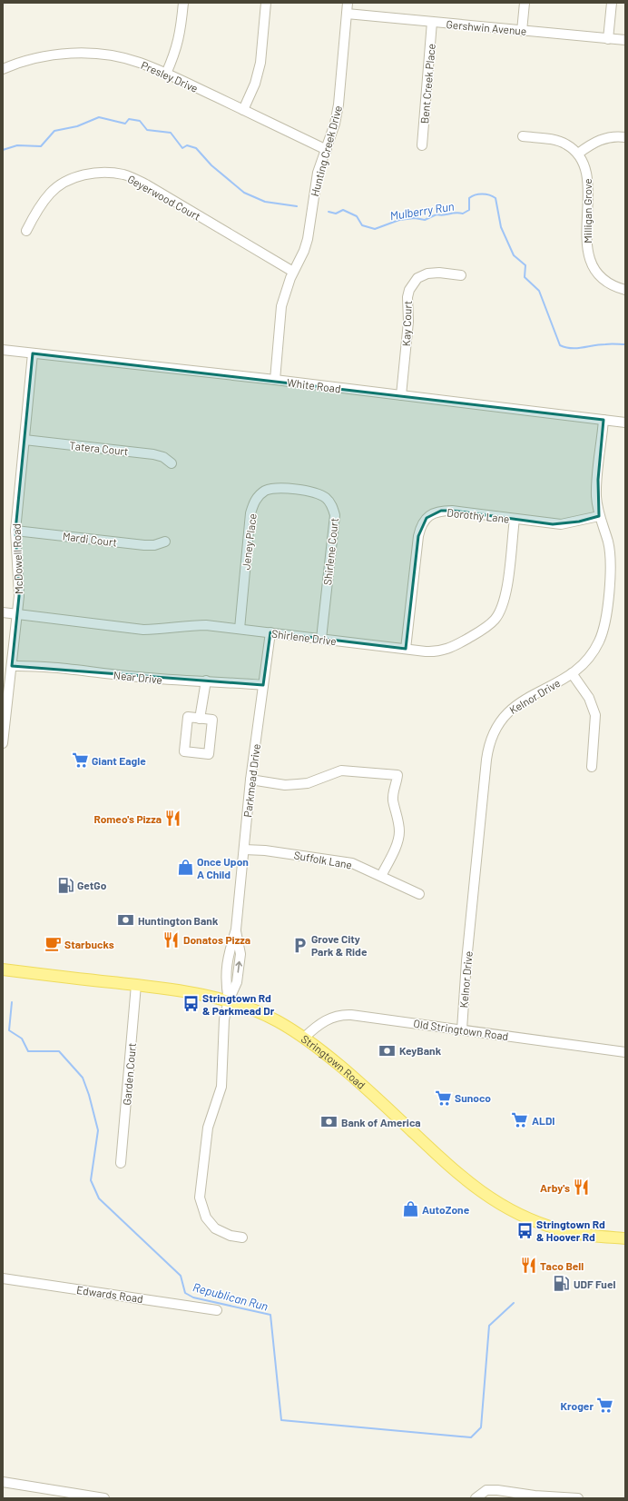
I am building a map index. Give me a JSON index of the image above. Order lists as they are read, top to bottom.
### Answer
{
  "streets": {
    "main road": ["Stringtown Road"],
    "street": [
      "Gershwin Avenue",
      "Presley Drive",
      "Bent Creek Place",
      "Hunting Creek Drive",
      "Geyerwood Court",
      "Milligan Grove",
      "Kay Court",
      "White Road",
      "Tatera Court",
      "Dorothy Lane",
      "Mardi Court",
      "Jeney Place",
      "Shirlene Court",
      "McDowell Road",
      "Shirlene Drive",
      "Near Drive",
      "Kelnor Drive",
      "Parkmead Drive",
      "Suffolk Lane",
      "Old Stringtown Road",
      "Garden Court",
      "Edwards Road"
    ]
  },
  "crossings": [
    ["Gershwin Avenue", "Bent Creek Place"],
    ["Gershwin Avenue", "Hunting Creek Drive"],
    ["Presley Drive", "Hunting Creek Drive"],
    ["Hunting Creek Drive", "Geyerwood Court"],
    ["Hunting Creek Drive", "White Road"],
    ["Kay Court", "White Road"],
    ["White Road", "McDowell Road"],
    ["White Road", "Kelnor Drive"],
    ["Tatera Court", "McDowell Road"],
    ["Dorothy Lane", "Shirlene Drive"],
    ["Dorothy Lane", "Kelnor Drive"],
    ["Mardi Court", "McDowell Road"],
    ["Jeney Place", "Shirlene Court"],
    ["Jeney Place", "Shirlene Drive"],
    ["Shirlene Court", "Shirlene Drive"],
    ["McDowell Road", "Shirlene Drive"],
    ["McDowell Road", "Near Drive"],
    ["Shirlene Drive", "Parkmead Drive"],
    ["Near Drive", "Parkmead Drive"],
    ["Kelnor Drive", "Old Stringtown Road"],
    ["Parkmead Drive", "Suffolk Lane"],
    ["Parkmead Drive", "Stringtown Road"],
    ["Old Stringtown Road", "Stringtown Road"],
    ["Stringtown Road", "Garden Court"]
  ],
  "water": ["Mulberry Run", "Republican Run"],
  "places": {
    "supermarket": [
      "Giant Eagle",
      "Sunoco",
      "ALDI",
      "Kroger"
    ],
    "restaurant": [
      "Romeo's Pizza",
      "Donatos Pizza",
      "Arby's",
      "Taco Bell"
    ],
    "shop": ["Once Upon A Child", "AutoZone"],
    "fuel station": ["GetGo", "UDF Fuel"],
    "bank": ["Huntington Bank", "KeyBank", "Bank of America"],
    "cafe": ["Starbucks"],
    "parking": ["Grove City Park & Ride"],
    "bus stop": ["Stringtown Rd & Parkmead Dr", "Stringtown Rd & Hoover Rd"]
  }
}
